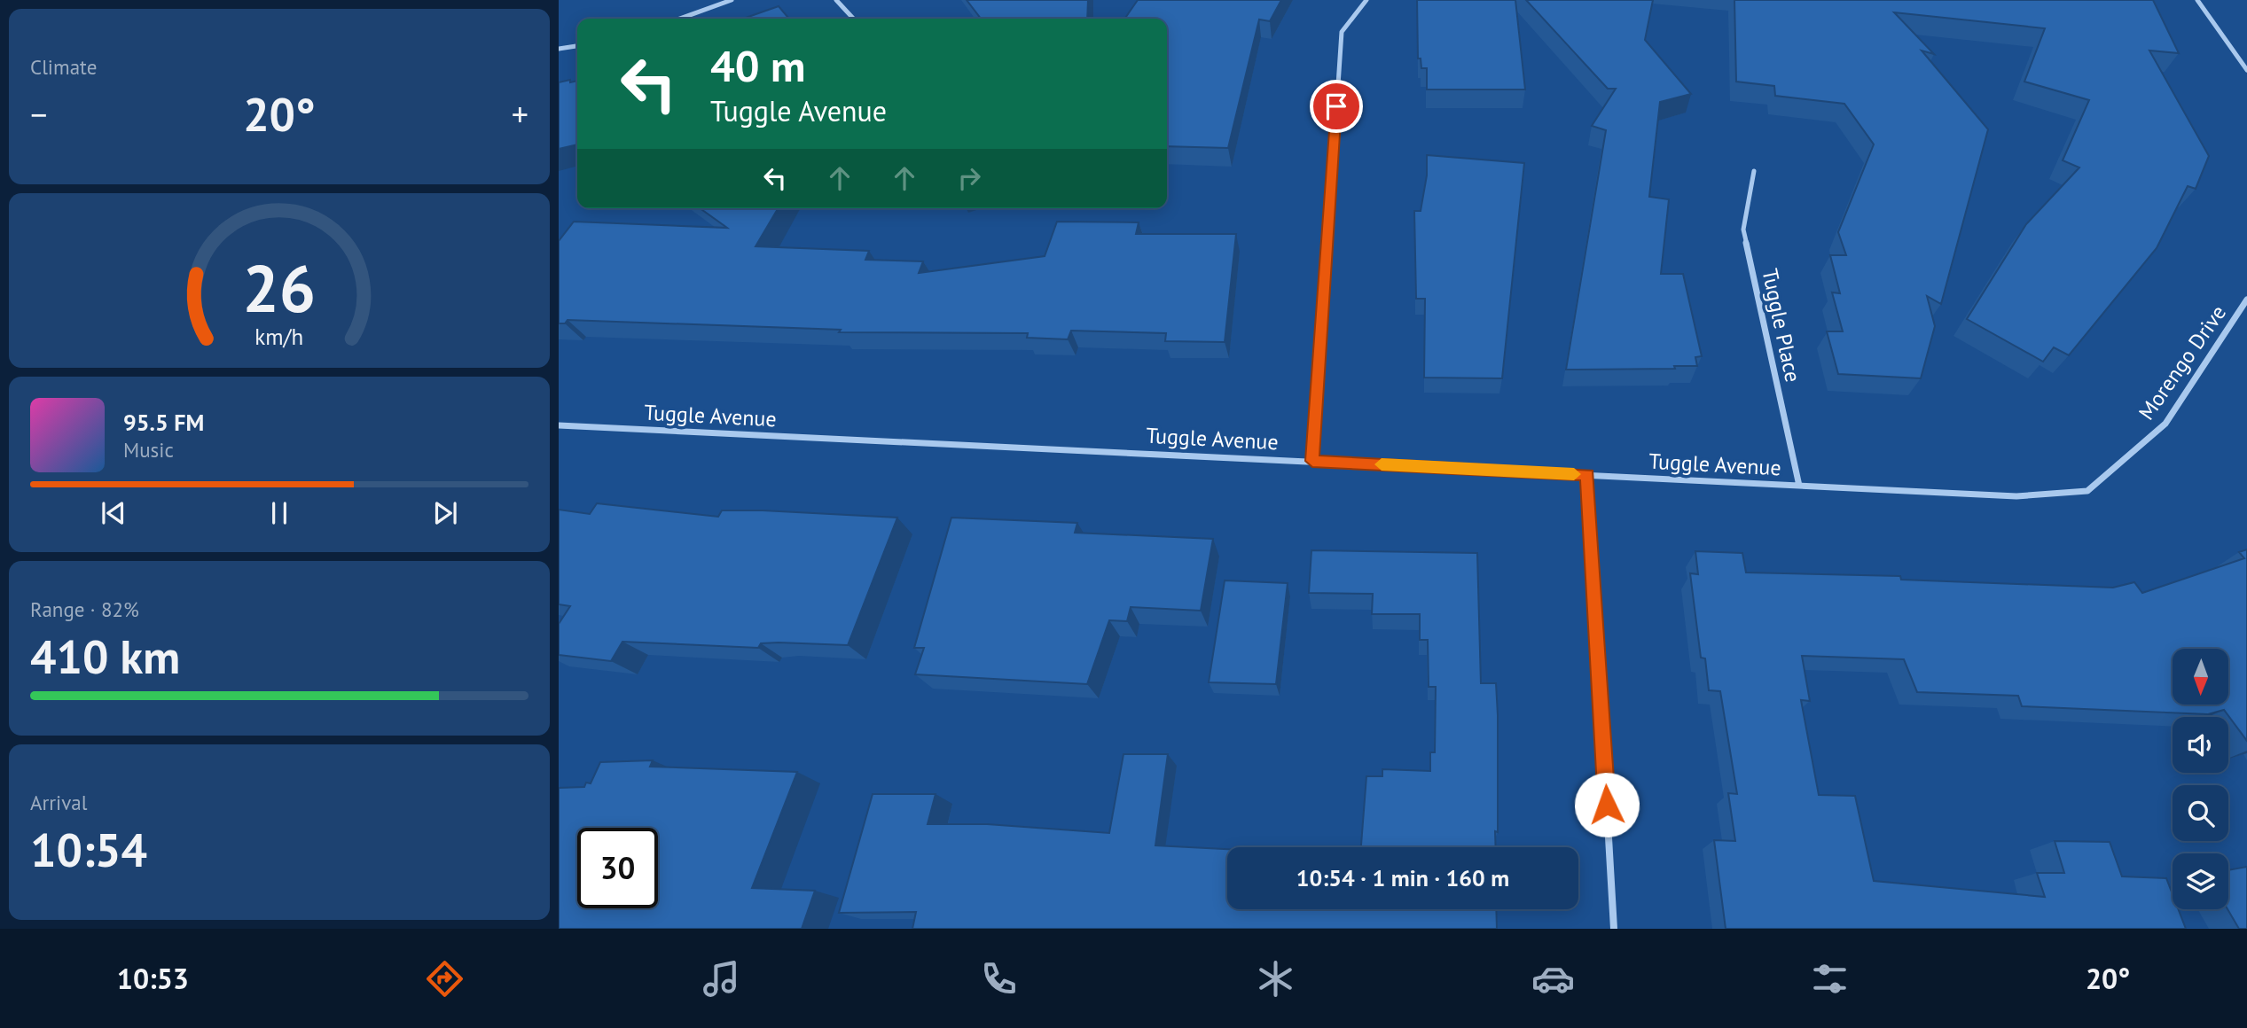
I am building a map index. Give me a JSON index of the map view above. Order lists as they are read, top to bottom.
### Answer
{
  "streets": {
    "street": ["Tuggle Place", "Morengo Drive", "Tuggle Avenue"]
  },
  "crossings": [
    ["Tuggle Place", "Tuggle Avenue"],
    ["Morengo Drive", "Tuggle Avenue"]
  ],
  "north": "bottom",
  "page": {
    "tile": [
      "Climate",
      ["Range · 82%", "410 km"],
      ["Arrival", "10:54"]
    ],
    "turn": ["40 m", "Tuggle Avenue"],
    "heat": ["−", "20°", "+"],
    "song": ["95.5 FM", "Music"],
    "limit": "30",
    "trip": "10:54 · 1 min · 160 m",
    "tabs": ["10:53", "20°"],
    "gauge": ["26", "km/h"]
  }
}
